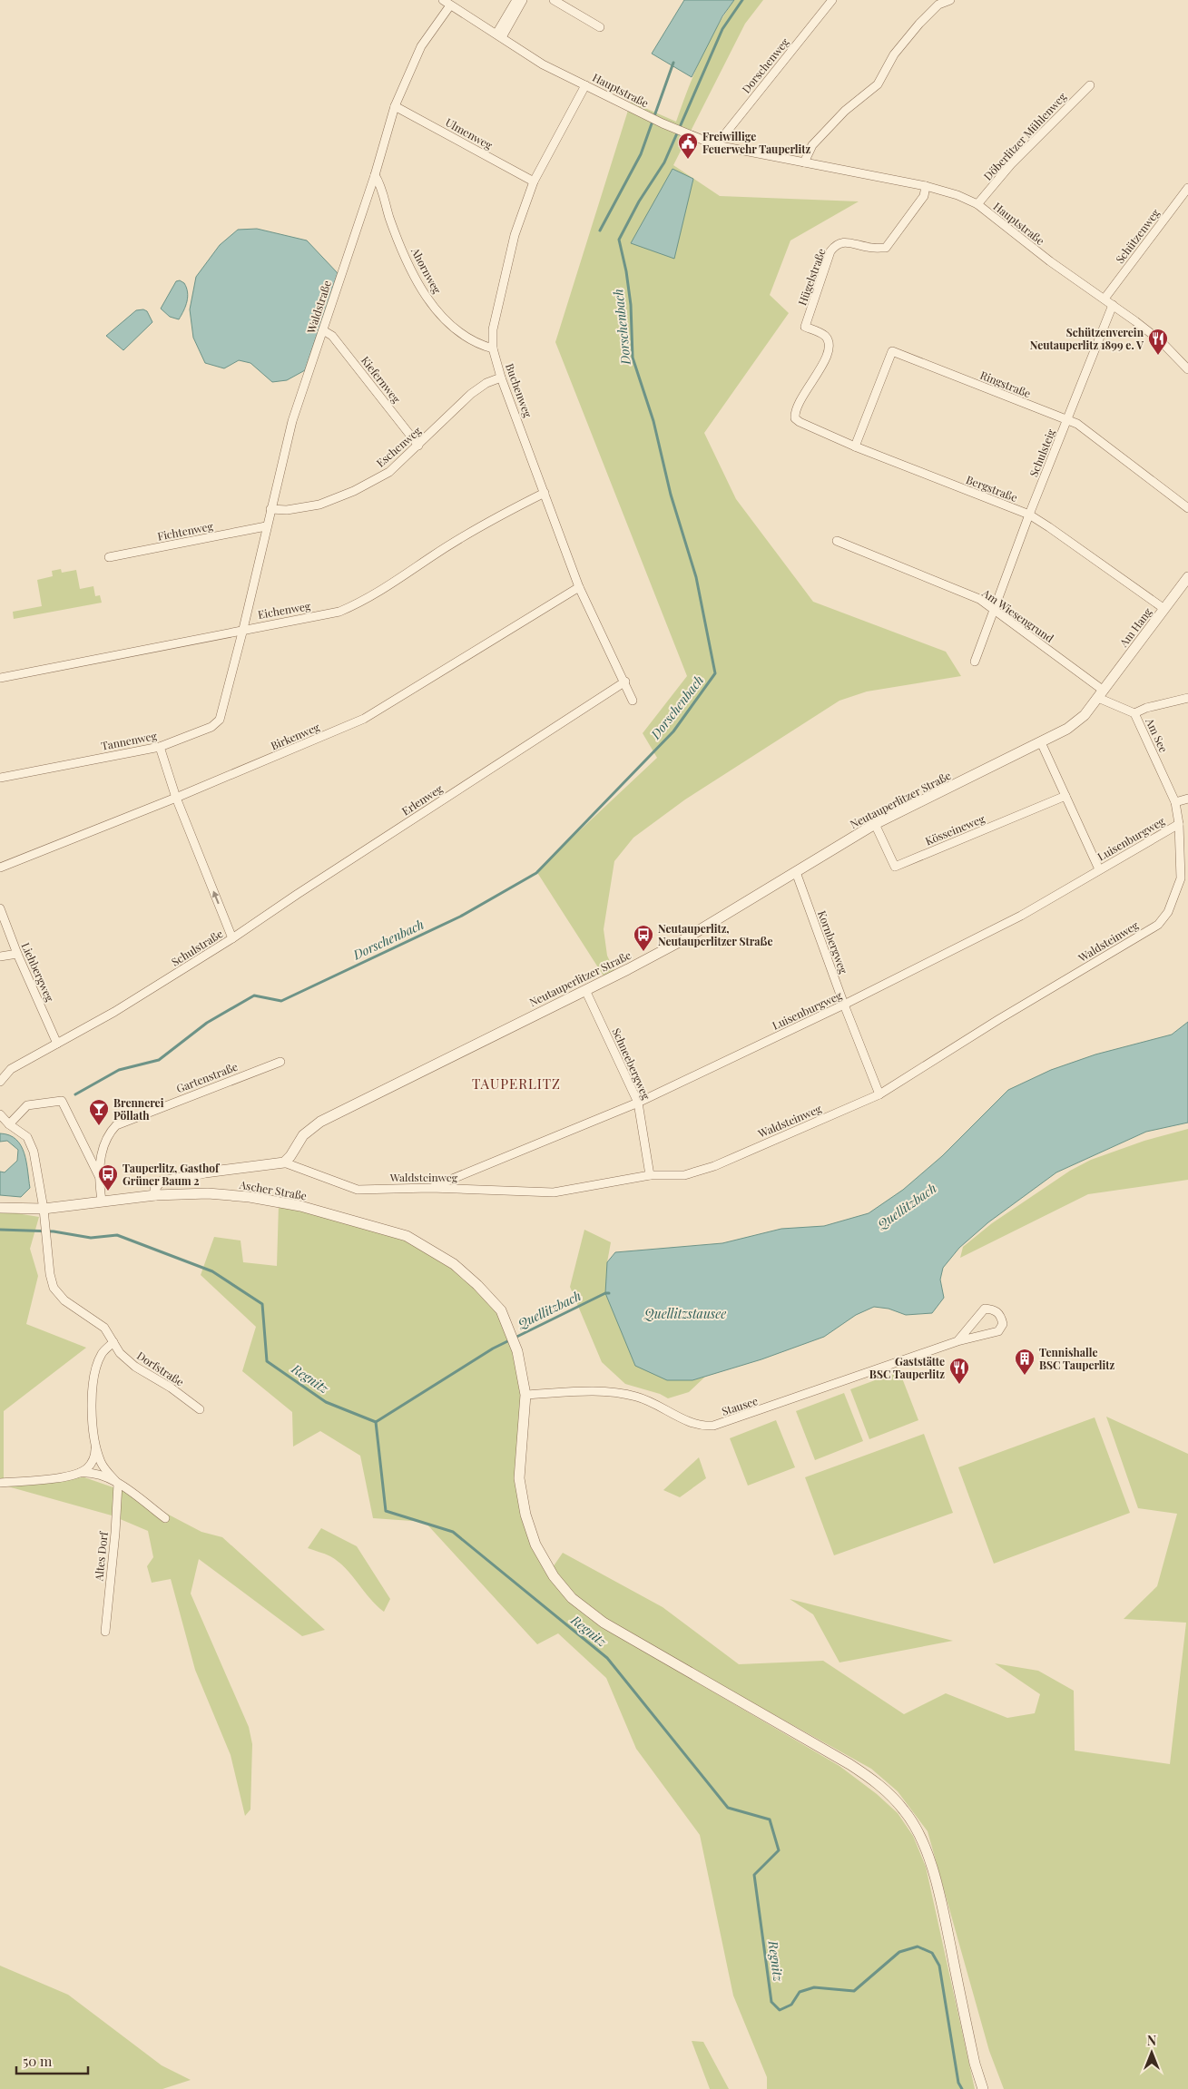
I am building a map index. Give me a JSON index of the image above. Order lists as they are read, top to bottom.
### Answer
{
  "streets": {
    "street": [
      "Dorschenweg",
      "Hauptstraße",
      "Ulmenweg",
      "Döberlitzer Mühlenweg",
      "Schützenweg",
      "Ahornweg",
      "Hügelstraße",
      "Waldstraße",
      "Kiefernweg",
      "Ringstraße",
      "Buchenweg",
      "Eschenweg",
      "Schulsteig",
      "Bergstraße",
      "Fichtenweg",
      "Eichenweg",
      "Am Wiesengrund",
      "Am Hang",
      "Am See",
      "Birkenweg",
      "Tannenweg",
      "Erlenweg",
      "Neutauperlitzer Straße",
      "Kösseineweg",
      "Luisenburgweg",
      "Waldsteinweg",
      "Kornbergweg",
      "Schulstraße",
      "Liehbergweg",
      "Schneebergweg",
      "Gartenstraße",
      "Ascher Straße",
      "Dorfstraße",
      "Stausee",
      "Altes Dorf"
    ]
  },
  "crossings": [
    ["Dorschenweg", "Hauptstraße"],
    ["Hauptstraße", "Döberlitzer Mühlenweg"],
    ["Hauptstraße", "Schützenweg"],
    ["Hauptstraße", "Hügelstraße"],
    ["Hauptstraße", "Waldstraße"],
    ["Hauptstraße", "Buchenweg"],
    ["Hauptstraße", "Schulsteig"],
    ["Ulmenweg", "Waldstraße"],
    ["Ulmenweg", "Buchenweg"],
    ["Ahornweg", "Waldstraße"],
    ["Ahornweg", "Buchenweg"],
    ["Hügelstraße", "Bergstraße"],
    ["Waldstraße", "Kiefernweg"],
    ["Waldstraße", "Eschenweg"],
    ["Waldstraße", "Fichtenweg"],
    ["Waldstraße", "Eichenweg"],
    ["Waldstraße", "Tannenweg"],
    ["Kiefernweg", "Eschenweg"],
    ["Ringstraße", "Schulsteig"],
    ["Ringstraße", "Bergstraße"],
    ["Buchenweg", "Eschenweg"],
    ["Buchenweg", "Eichenweg"],
    ["Buchenweg", "Birkenweg"],
    ["Buchenweg", "Erlenweg"],
    ["Schulsteig", "Bergstraße"],
    ["Schulsteig", "Am Wiesengrund"],
    ["Bergstraße", "Am Hang"],
    ["Eichenweg", "Tannenweg"],
    ["Am Wiesengrund", "Am Hang"],
    ["Am Wiesengrund", "Am See"],
    ["Am Wiesengrund", "Neutauperlitzer Straße"],
    ["Am Hang", "Am See"],
    ["Am Hang", "Neutauperlitzer Straße"],
    ["Am See", "Neutauperlitzer Straße"],
    ["Am See", "Luisenburgweg"],
    ["Am See", "Waldsteinweg"],
    ["Birkenweg", "Schulstraße"],
    ["Tannenweg", "Schulstraße"],
    ["Erlenweg", "Schulstraße"],
    ["Neutauperlitzer Straße", "Kösseineweg"],
    ["Neutauperlitzer Straße", "Waldsteinweg"],
    ["Neutauperlitzer Straße", "Kornbergweg"],
    ["Neutauperlitzer Straße", "Schneebergweg"],
    ["Luisenburgweg", "Waldsteinweg"],
    ["Luisenburgweg", "Kornbergweg"],
    ["Luisenburgweg", "Schneebergweg"],
    ["Waldsteinweg", "Kornbergweg"],
    ["Waldsteinweg", "Schneebergweg"],
    ["Schulstraße", "Liehbergweg"],
    ["Gartenstraße", "Ascher Straße"],
    ["Ascher Straße", "Dorfstraße"],
    ["Ascher Straße", "Stausee"]
  ],
  "districts": ["TAUPERLITZ"],
  "water": [
    "Dorschenbach",
    "Quellitzbach",
    "Quellitzstausee",
    "Regnitz"
  ],
  "places": {
    "public building": ["Freiwillige Feuerwehr Tauperlitz"],
    "restaurant": ["Schützenverein Neutauperlitz 1899 e. V", "Gaststätte BSC Tauperlitz"],
    "bus stop": ["Neutauperlitz, Neutauperlitzer Straße", "Tauperlitz, Gasthof Grüner Baum 2"],
    "bar": ["Brennerei Pöllath"],
    "building": ["Tennishalle BSC Tauperlitz"]
  },
  "scale_bar": "50 m",
  "north": "top"
}
